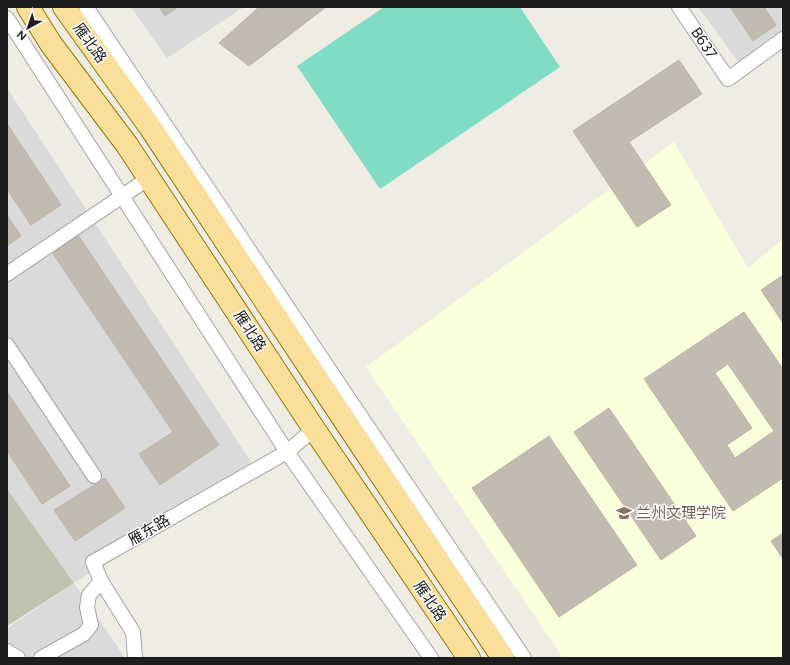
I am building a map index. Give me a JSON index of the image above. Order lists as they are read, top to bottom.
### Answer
{
  "streets": {
    "main road": ["雁北路"],
    "street": ["B637", "雁东路"]
  },
  "crossings": [
    ["雁北路", "雁东路"]
  ],
  "places": {
    "school or university": ["兰州文理学院"]
  },
  "north": "bottom left"
}
